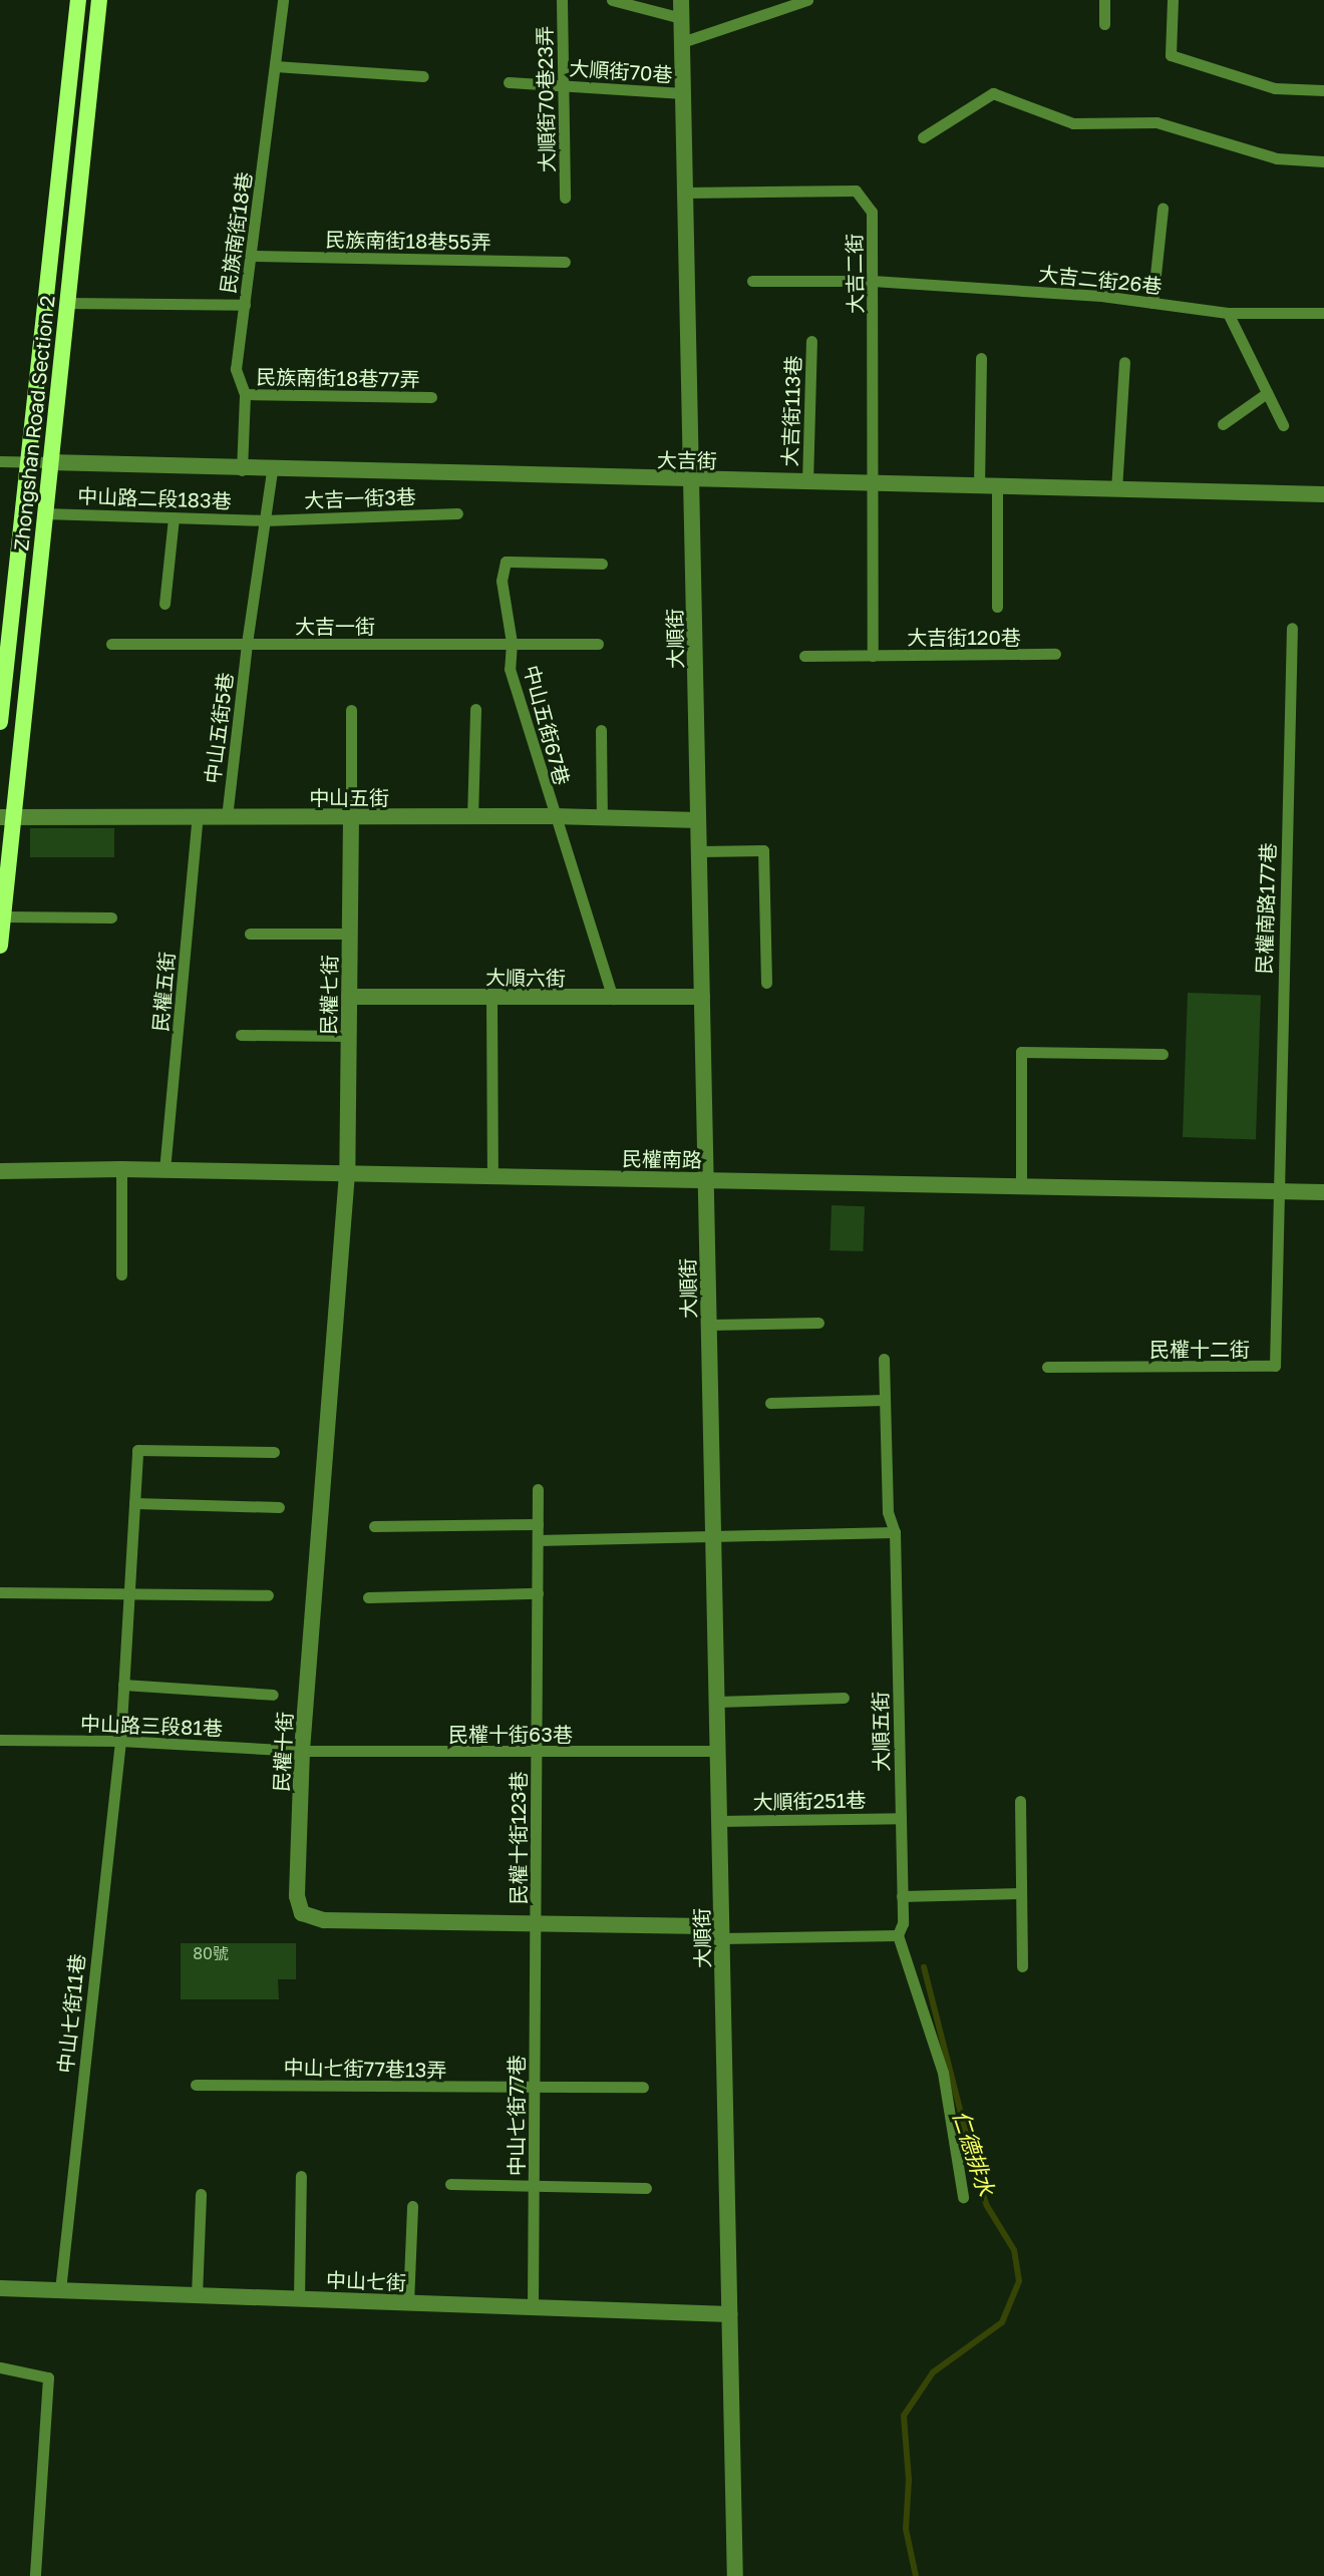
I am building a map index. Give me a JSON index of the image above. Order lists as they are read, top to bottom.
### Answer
{
  "streets": {
    "main road": ["Zhongshan Road Section 2"],
    "street": [
      "大吉街",
      "大順街",
      "中山五街",
      "大順六街",
      "民權七街",
      "民權南路",
      "民權十街",
      "中山七街"
    ],
    "lane": [
      "大順街70巷",
      "大順街70巷23弄",
      "民族南街18巷",
      "民族南街18巷55弄",
      "大吉二街",
      "大吉二街26巷",
      "民族南街18巷77弄",
      "大吉街113巷",
      "中山路二段183巷",
      "大吉一街3巷",
      "大吉一街",
      "大吉街120巷",
      "中山五街67巷",
      "中山五街5巷",
      "民權南路177巷",
      "民權五街",
      "民權十二街",
      "中山路三段81巷",
      "大順五街",
      "民權十街63巷",
      "大順街251巷",
      "民權十街123巷",
      "中山七街11巷",
      "中山七街77巷13弄",
      "中山七街77巷"
    ]
  },
  "crossings": [
    ["大順街70巷", "大順街70巷23弄"],
    ["大順街70巷", "大順街"],
    ["民族南街18巷", "民族南街18巷55弄"],
    ["民族南街18巷", "民族南街18巷77弄"],
    ["民族南街18巷", "大吉街"],
    ["大吉二街", "大吉二街26巷"],
    ["大吉二街", "大吉街"],
    ["大吉二街", "大順街"],
    ["大吉街113巷", "大吉街"],
    ["Zhongshan Road Section 2", "大吉街"],
    ["Zhongshan Road Section 2", "中山路二段183巷"],
    ["Zhongshan Road Section 2", "中山五街"],
    ["大吉街", "大順街"],
    ["中山路二段183巷", "大吉一街3巷"],
    ["大吉一街", "中山五街67巷"],
    ["大吉一街", "中山五街5巷"],
    ["大順街", "中山五街"],
    ["大順街", "大順六街"],
    ["大順街", "民權南路"],
    ["大順街", "民權十街63巷"],
    ["大順街", "民權十街"],
    ["大順街", "大順街251巷"],
    ["大順街", "中山七街"],
    ["中山五街67巷", "中山五街"],
    ["中山五街67巷", "大順六街"],
    ["中山五街5巷", "中山五街"],
    ["中山五街", "民權五街"],
    ["中山五街", "民權七街"],
    ["民權南路177巷", "民權南路"],
    ["民權南路177巷", "民權十二街"],
    ["大順六街", "民權七街"],
    ["民權五街", "民權南路"],
    ["民權七街", "民權南路"],
    ["民權七街", "民權十街"],
    ["民權南路", "民權十二街"],
    ["民權南路", "民權十街"],
    ["中山路三段81巷", "民權十街63巷"],
    ["中山路三段81巷", "民權十街"],
    ["中山路三段81巷", "中山七街11巷"],
    ["大順五街", "大順街251巷"],
    ["民權十街63巷", "民權十街"],
    ["民權十街63巷", "民權十街123巷"],
    ["民權十街", "民權十街123巷"],
    ["民權十街", "中山七街77巷"],
    ["民權十街123巷", "中山七街77巷"],
    ["中山七街11巷", "中山七街"],
    ["中山七街77巷13弄", "中山七街77巷"],
    ["中山七街77巷", "中山七街"]
  ],
  "water": ["仁德排水"],
  "house_numbers": ["80號"]
}
